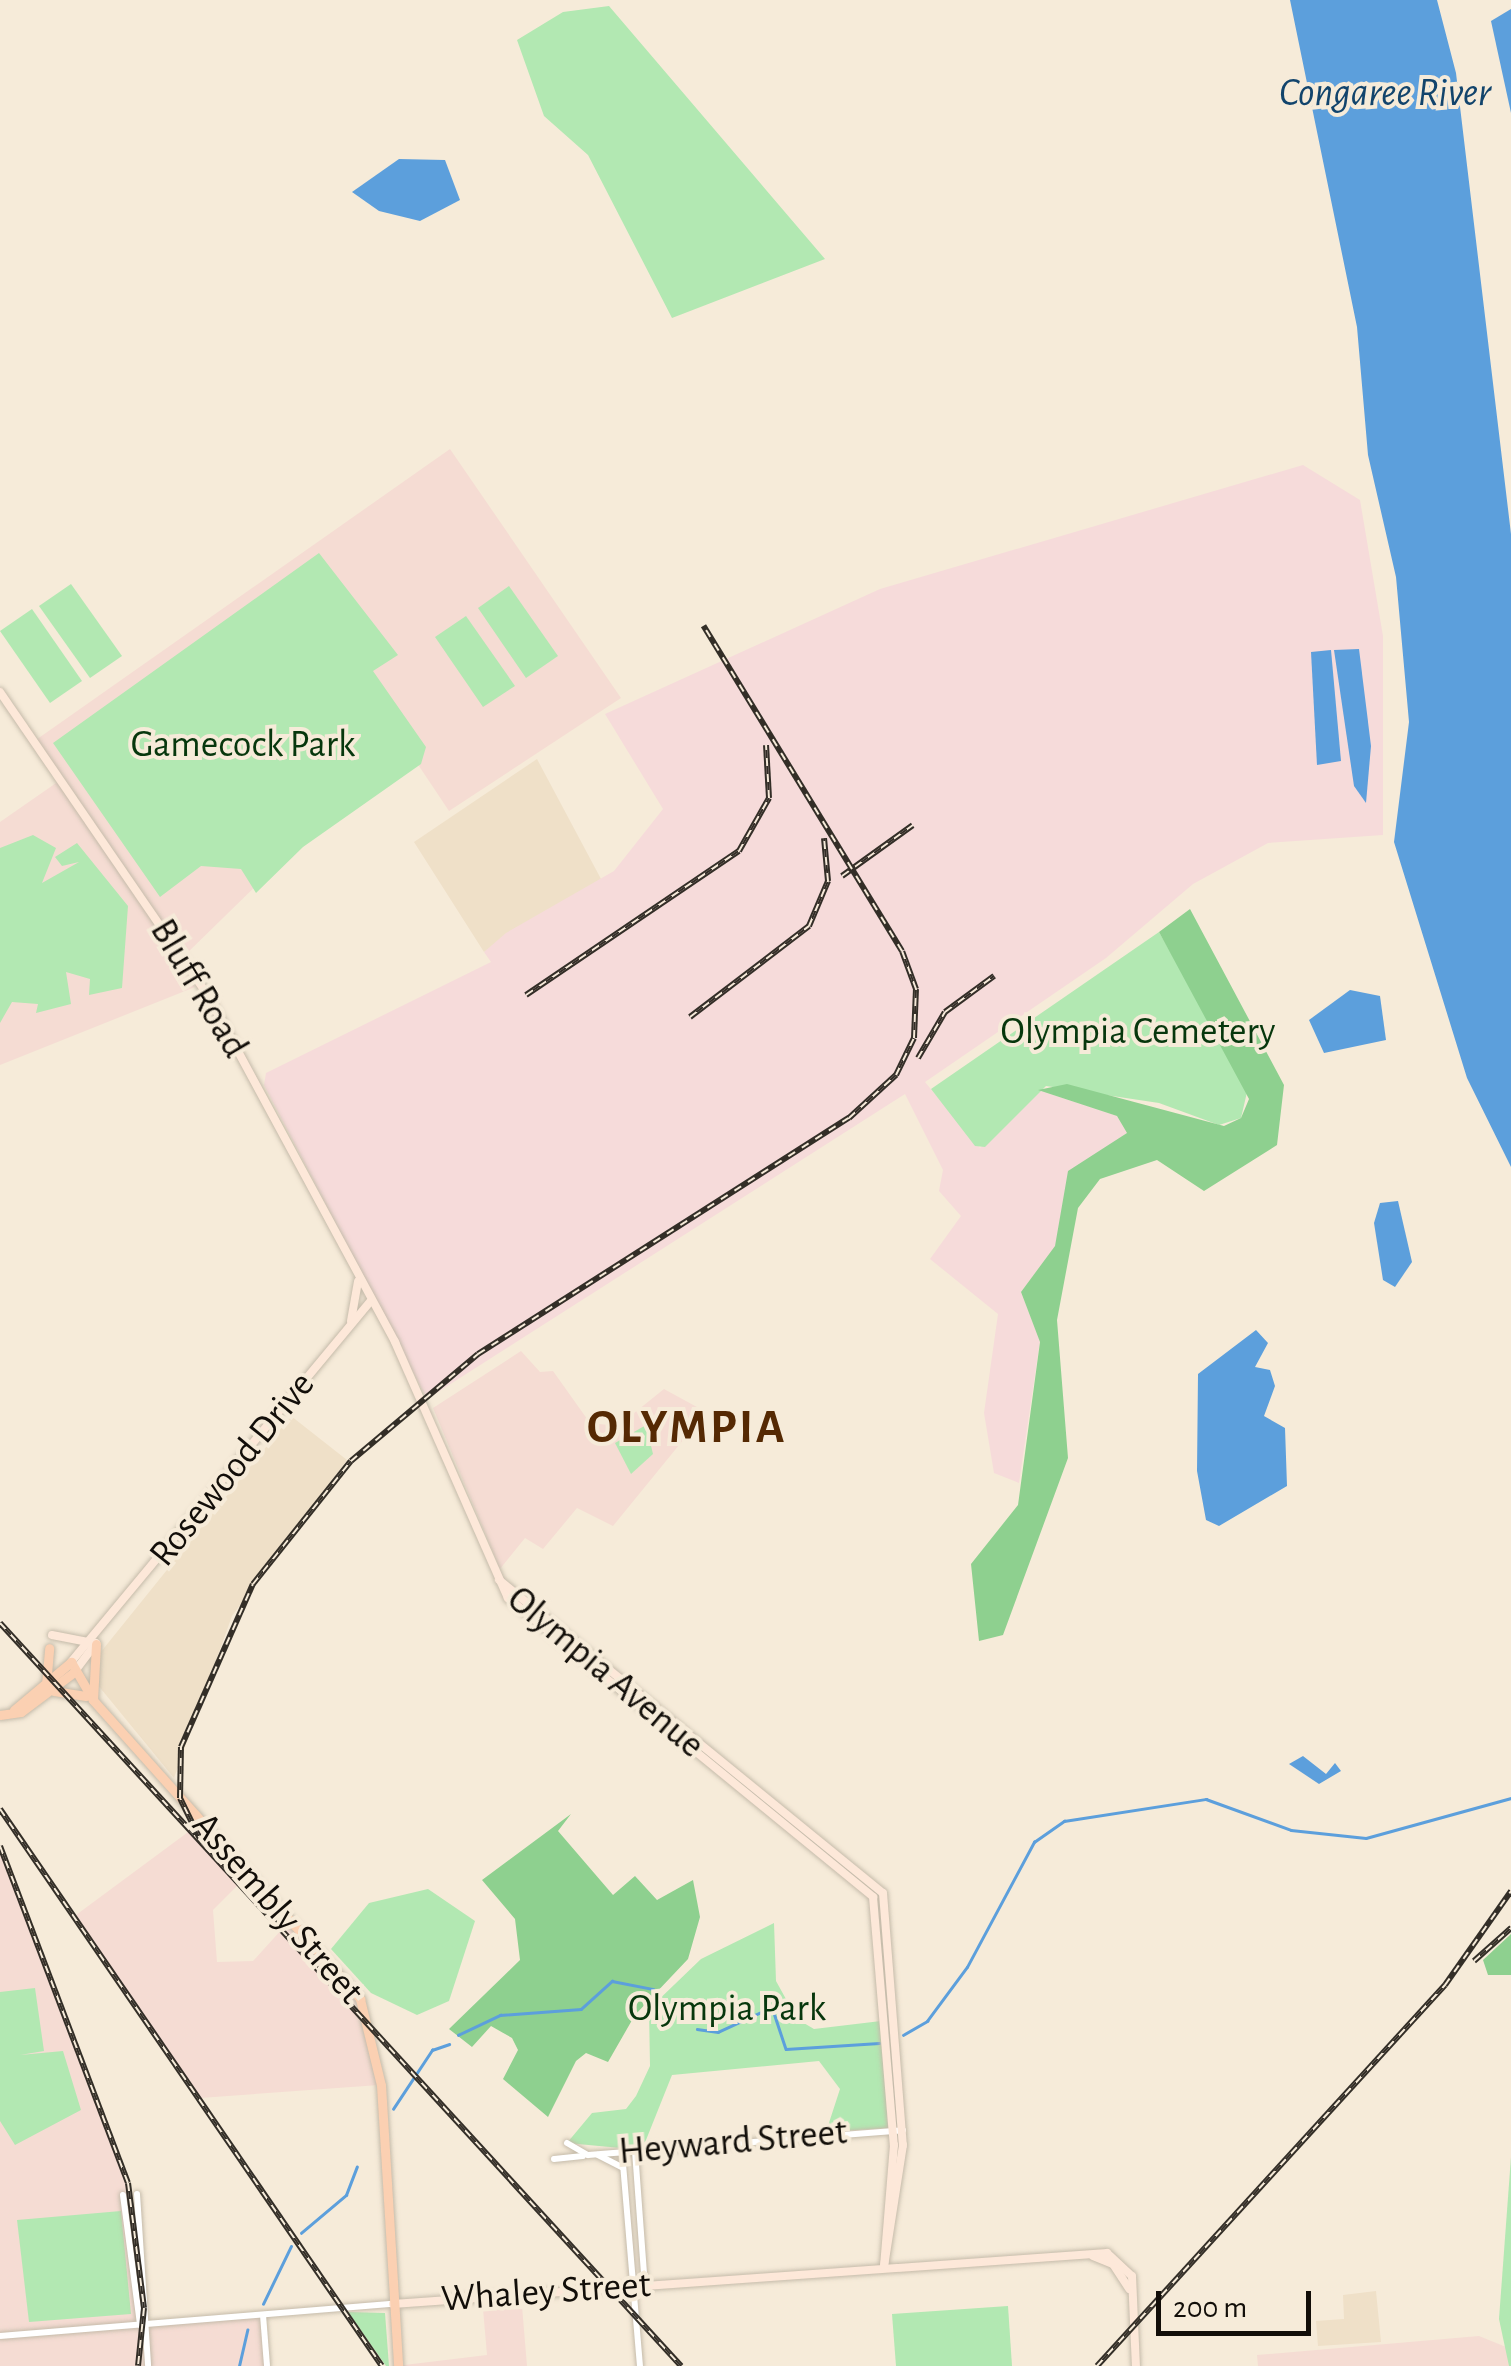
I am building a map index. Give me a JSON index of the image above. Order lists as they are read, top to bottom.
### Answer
{
  "streets": {
    "main road": [
      "Bluff Road",
      "Rosewood Drive",
      "Olympia Avenue",
      "Assembly Street",
      "Whaley Street"
    ],
    "street": ["Heyward Street"]
  },
  "crossings": [
    ["Bluff Road", "Rosewood Drive"],
    ["Bluff Road", "Olympia Avenue"],
    ["Rosewood Drive", "Assembly Street"],
    ["Olympia Avenue", "Heyward Street"],
    ["Olympia Avenue", "Whaley Street"],
    ["Assembly Street", "Whaley Street"]
  ],
  "districts": ["OLYMPIA"],
  "water": ["Congaree River"],
  "parks": ["Gamecock Park", "Olympia Cemetery", "Olympia Park"],
  "scale_bar": "200 m"
}
